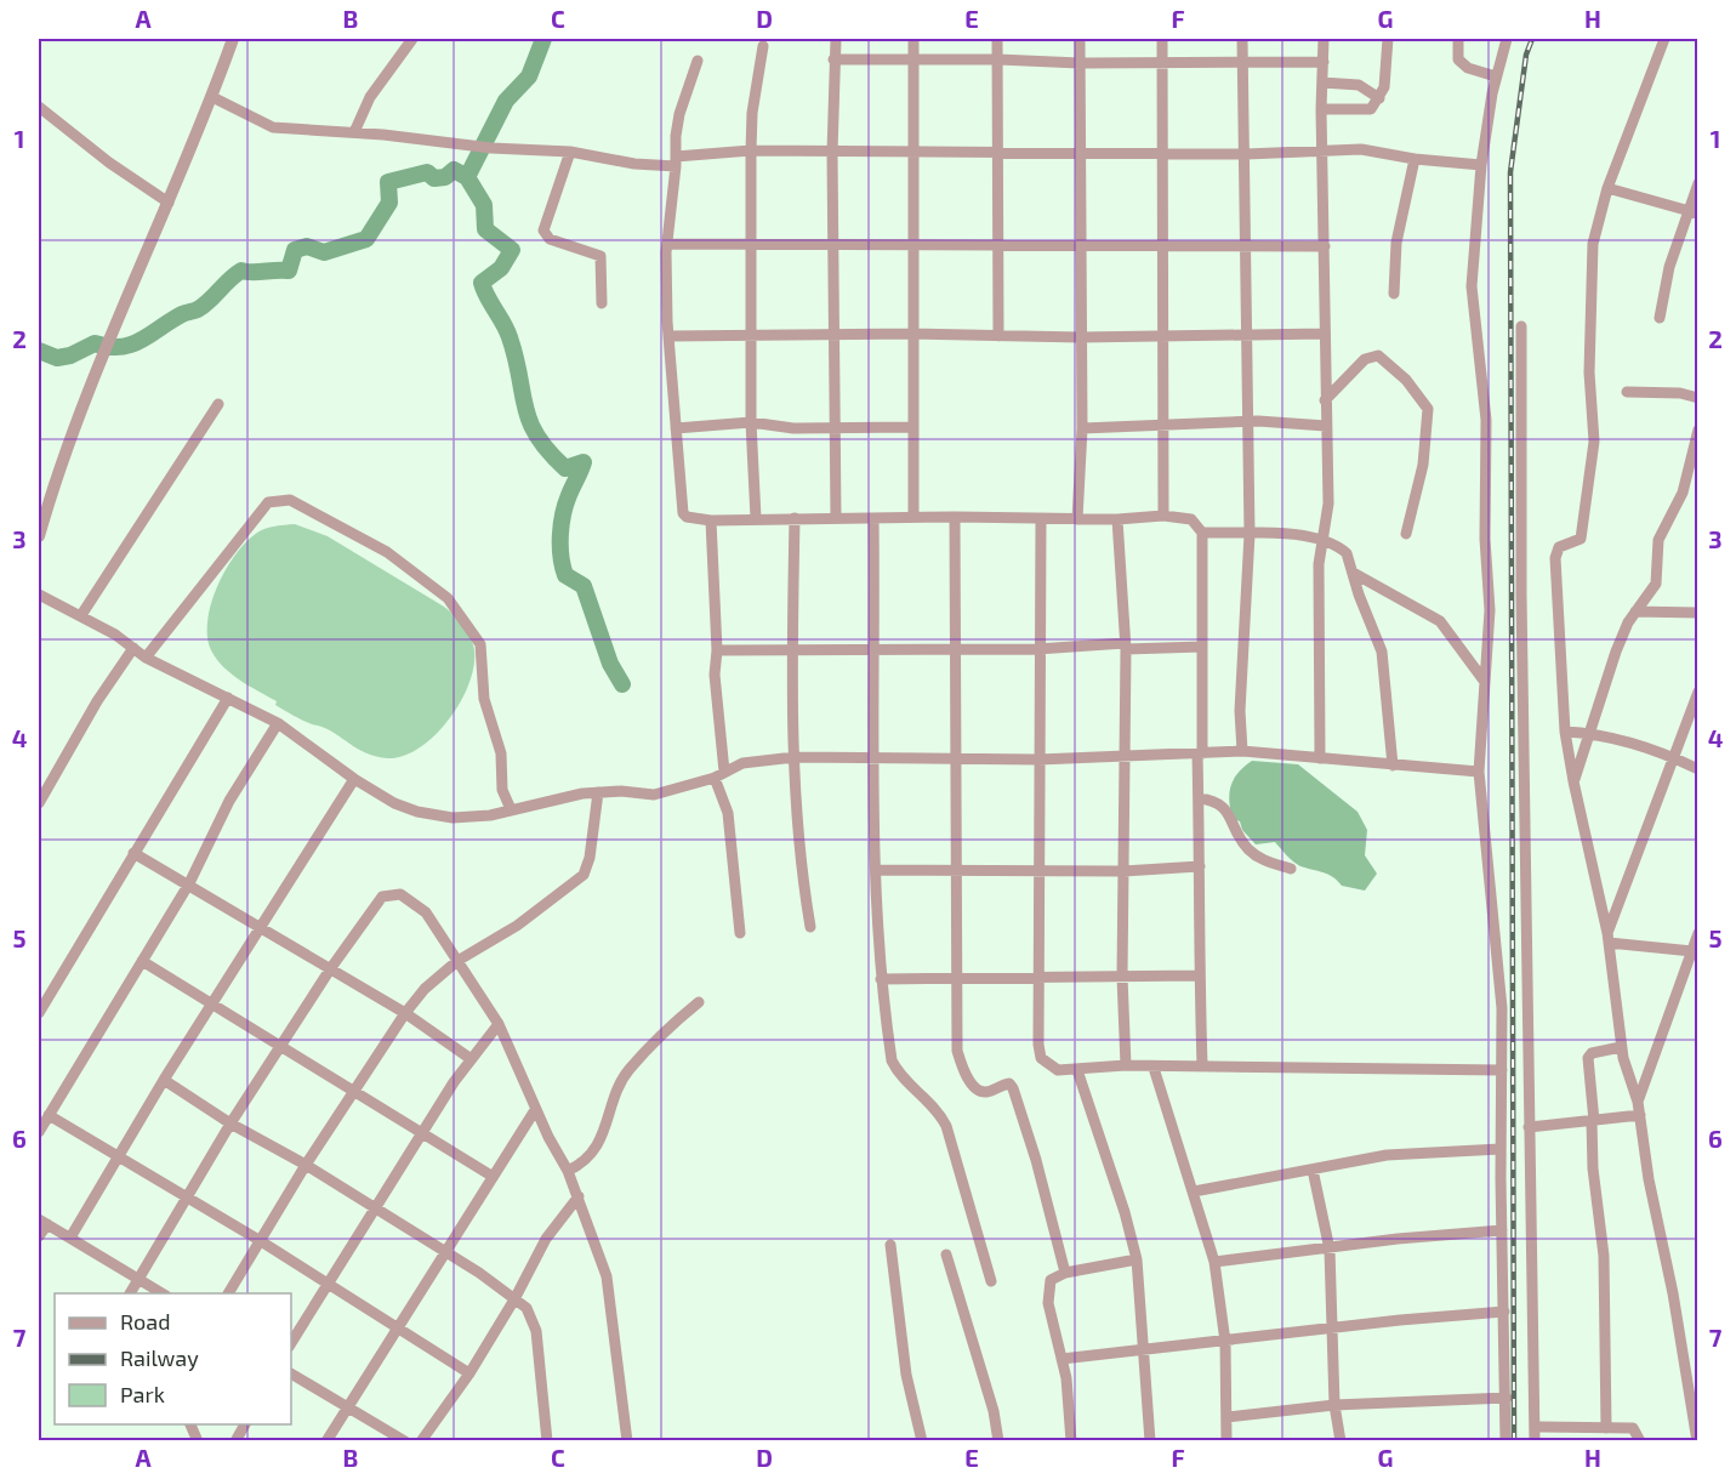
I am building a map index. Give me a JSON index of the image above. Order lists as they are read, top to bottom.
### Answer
{
  "legend": ["Road", "Railway", "Park"],
  "grid": {
    "columns": [
      "A",
      "B",
      "C",
      "D",
      "E",
      "F",
      "G",
      "H"
    ],
    "rows": [
      "1",
      "2",
      "3",
      "4",
      "5",
      "6",
      "7"
    ]
  }
}
